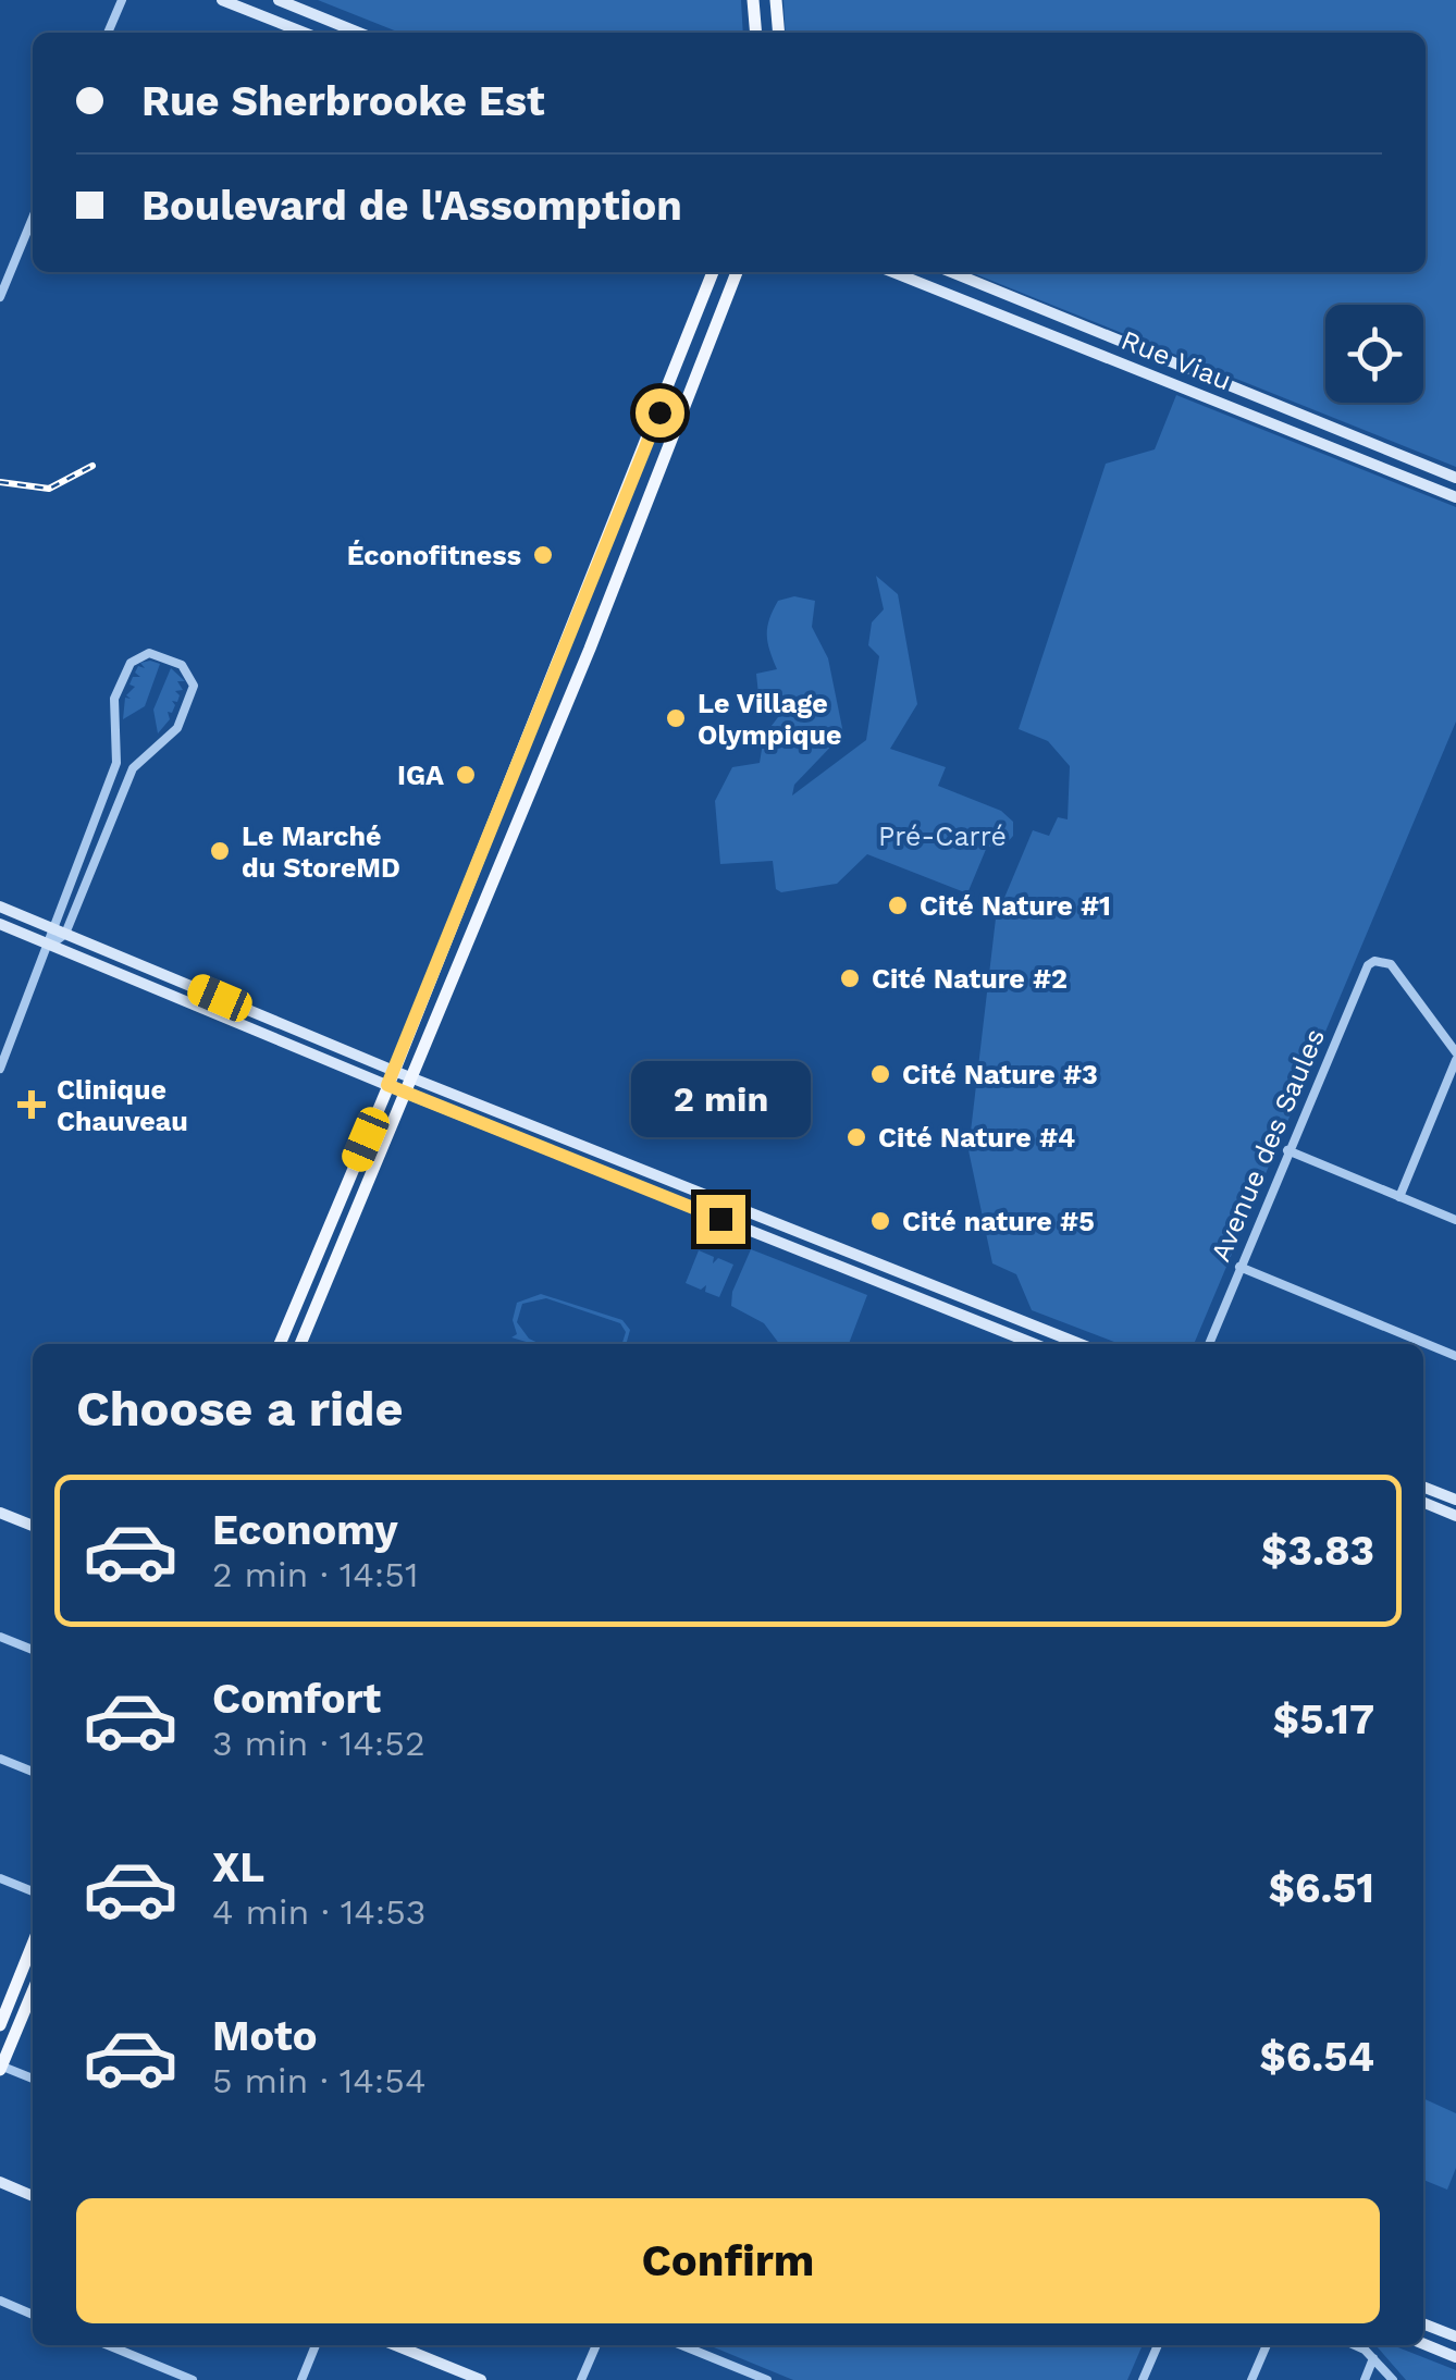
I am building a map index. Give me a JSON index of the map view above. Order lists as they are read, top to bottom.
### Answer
{
  "streets": {
    "street": ["Rue Viau", "Avenue des Saules"]
  },
  "parks": ["Pré-Carré"],
  "places": {
    "other": [
      "Éconofitness",
      "Le Village Olympique",
      "IGA",
      "Le Marché du StoreMD",
      "Cité Nature #1",
      "Cité Nature #2",
      "Cité Nature #3",
      "Cité Nature #4",
      "Cité nature #5"
    ],
    "health": ["Clinique Chauveau"]
  },
  "page": {
    "banner": ["Rue Sherbrooke Est", "Boulevard de l'Assomption"],
    "bubble": "2 min",
    "heading": "Choose a ride",
    "list": [
      {
        "name": "Economy",
        "note": "2 min · 14:51",
        "value": "$3.83"
      },
      {
        "name": "Comfort",
        "note": "3 min · 14:52",
        "value": "$5.17"
      },
      {
        "name": "XL",
        "note": "4 min · 14:53",
        "value": "$6.51"
      },
      {
        "name": "Moto",
        "note": "5 min · 14:54",
        "value": "$6.54"
      }
    ],
    "buttons": "Confirm"
  }
}
